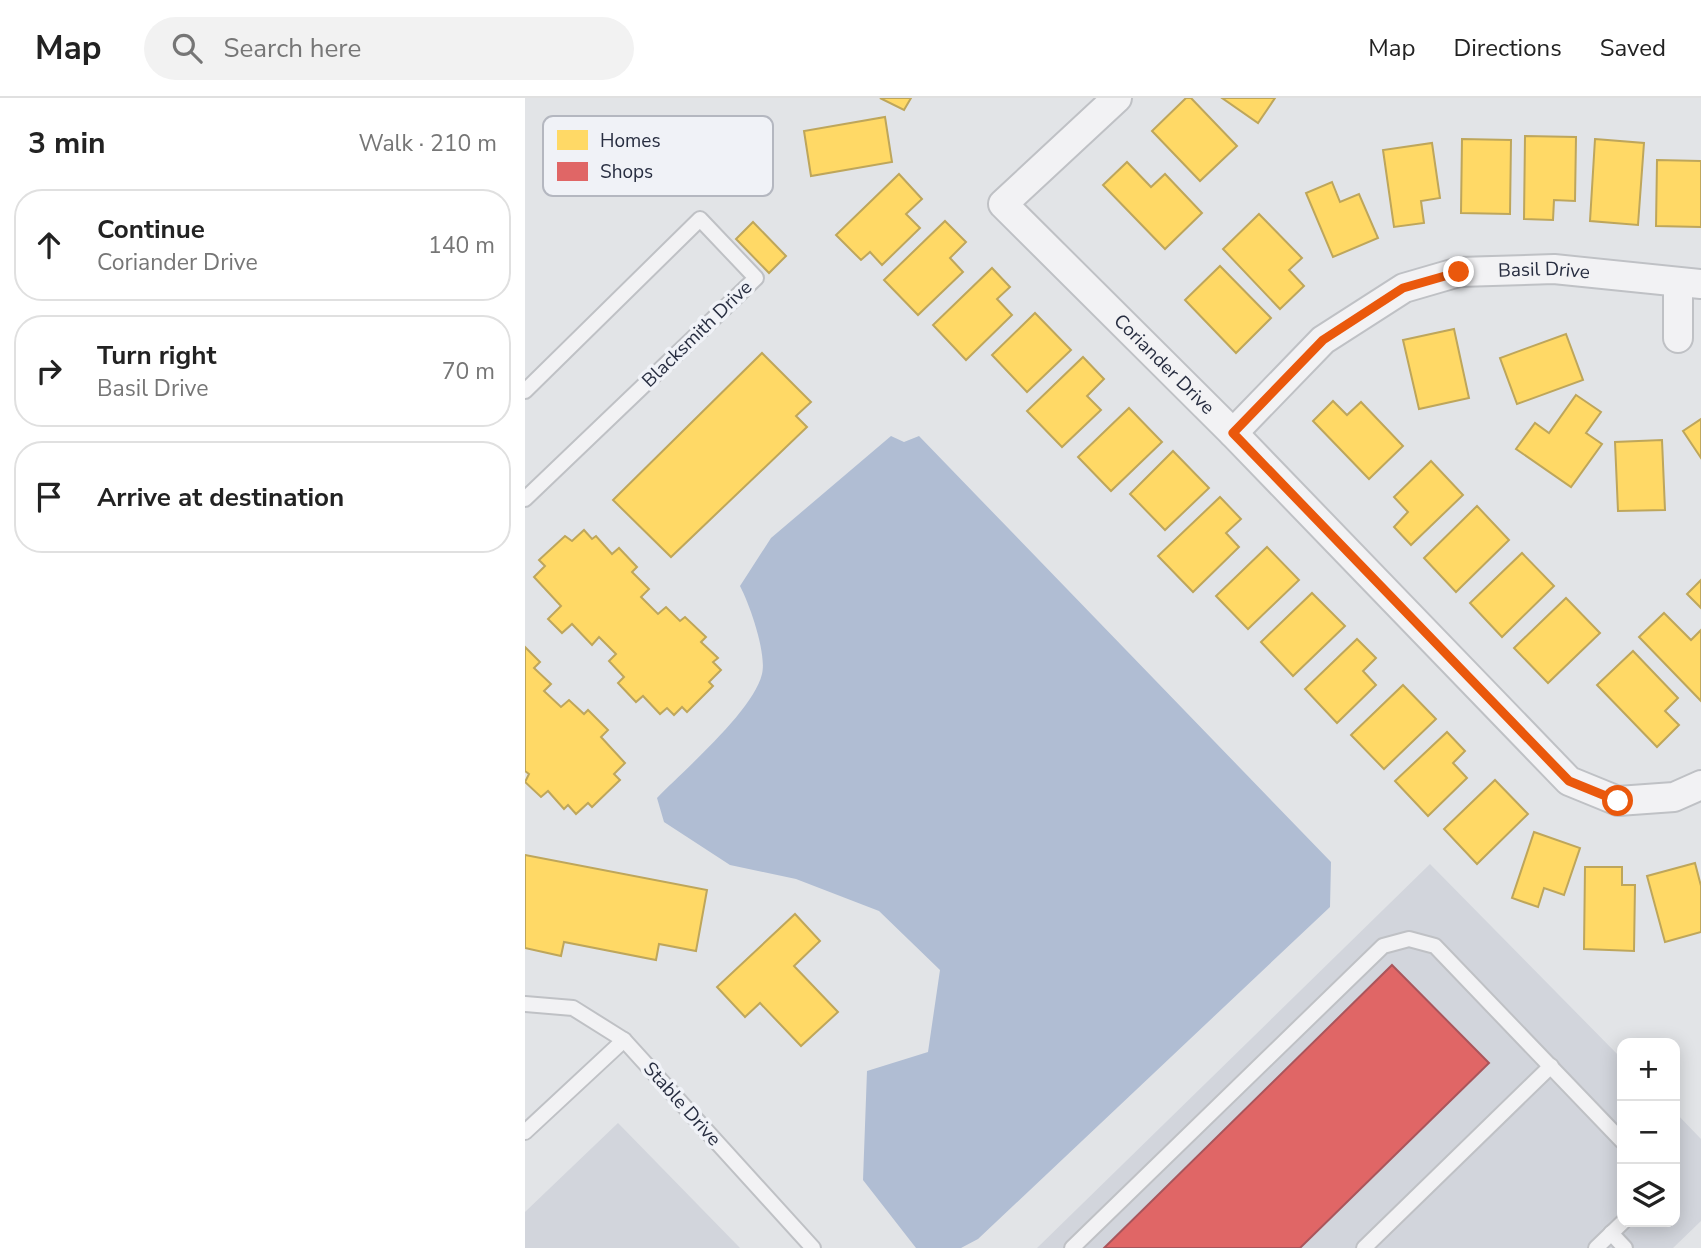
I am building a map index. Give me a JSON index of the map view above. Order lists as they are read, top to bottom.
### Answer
{
  "streets": {
    "street": ["Basil Drive", "Coriander Drive"],
    "lane": ["Blacksmith Drive", "Stable Drive"]
  },
  "crossings": [
    ["Basil Drive", "Coriander Drive"]
  ],
  "legend": ["Homes", "Shops"],
  "page": {
    "header": "Map",
    "search": "Search here",
    "nav": ["Map", "Directions", "Saved"],
    "heading": ["3 min", "Walk · 210 m"],
    "list": [
      ["Continue", "Coriander Drive", "140 m"],
      ["Turn right", "Basil Drive", "70 m"],
      "Arrive at destination"
    ],
    "map_buttons": ["+", "−"]
  }
}
